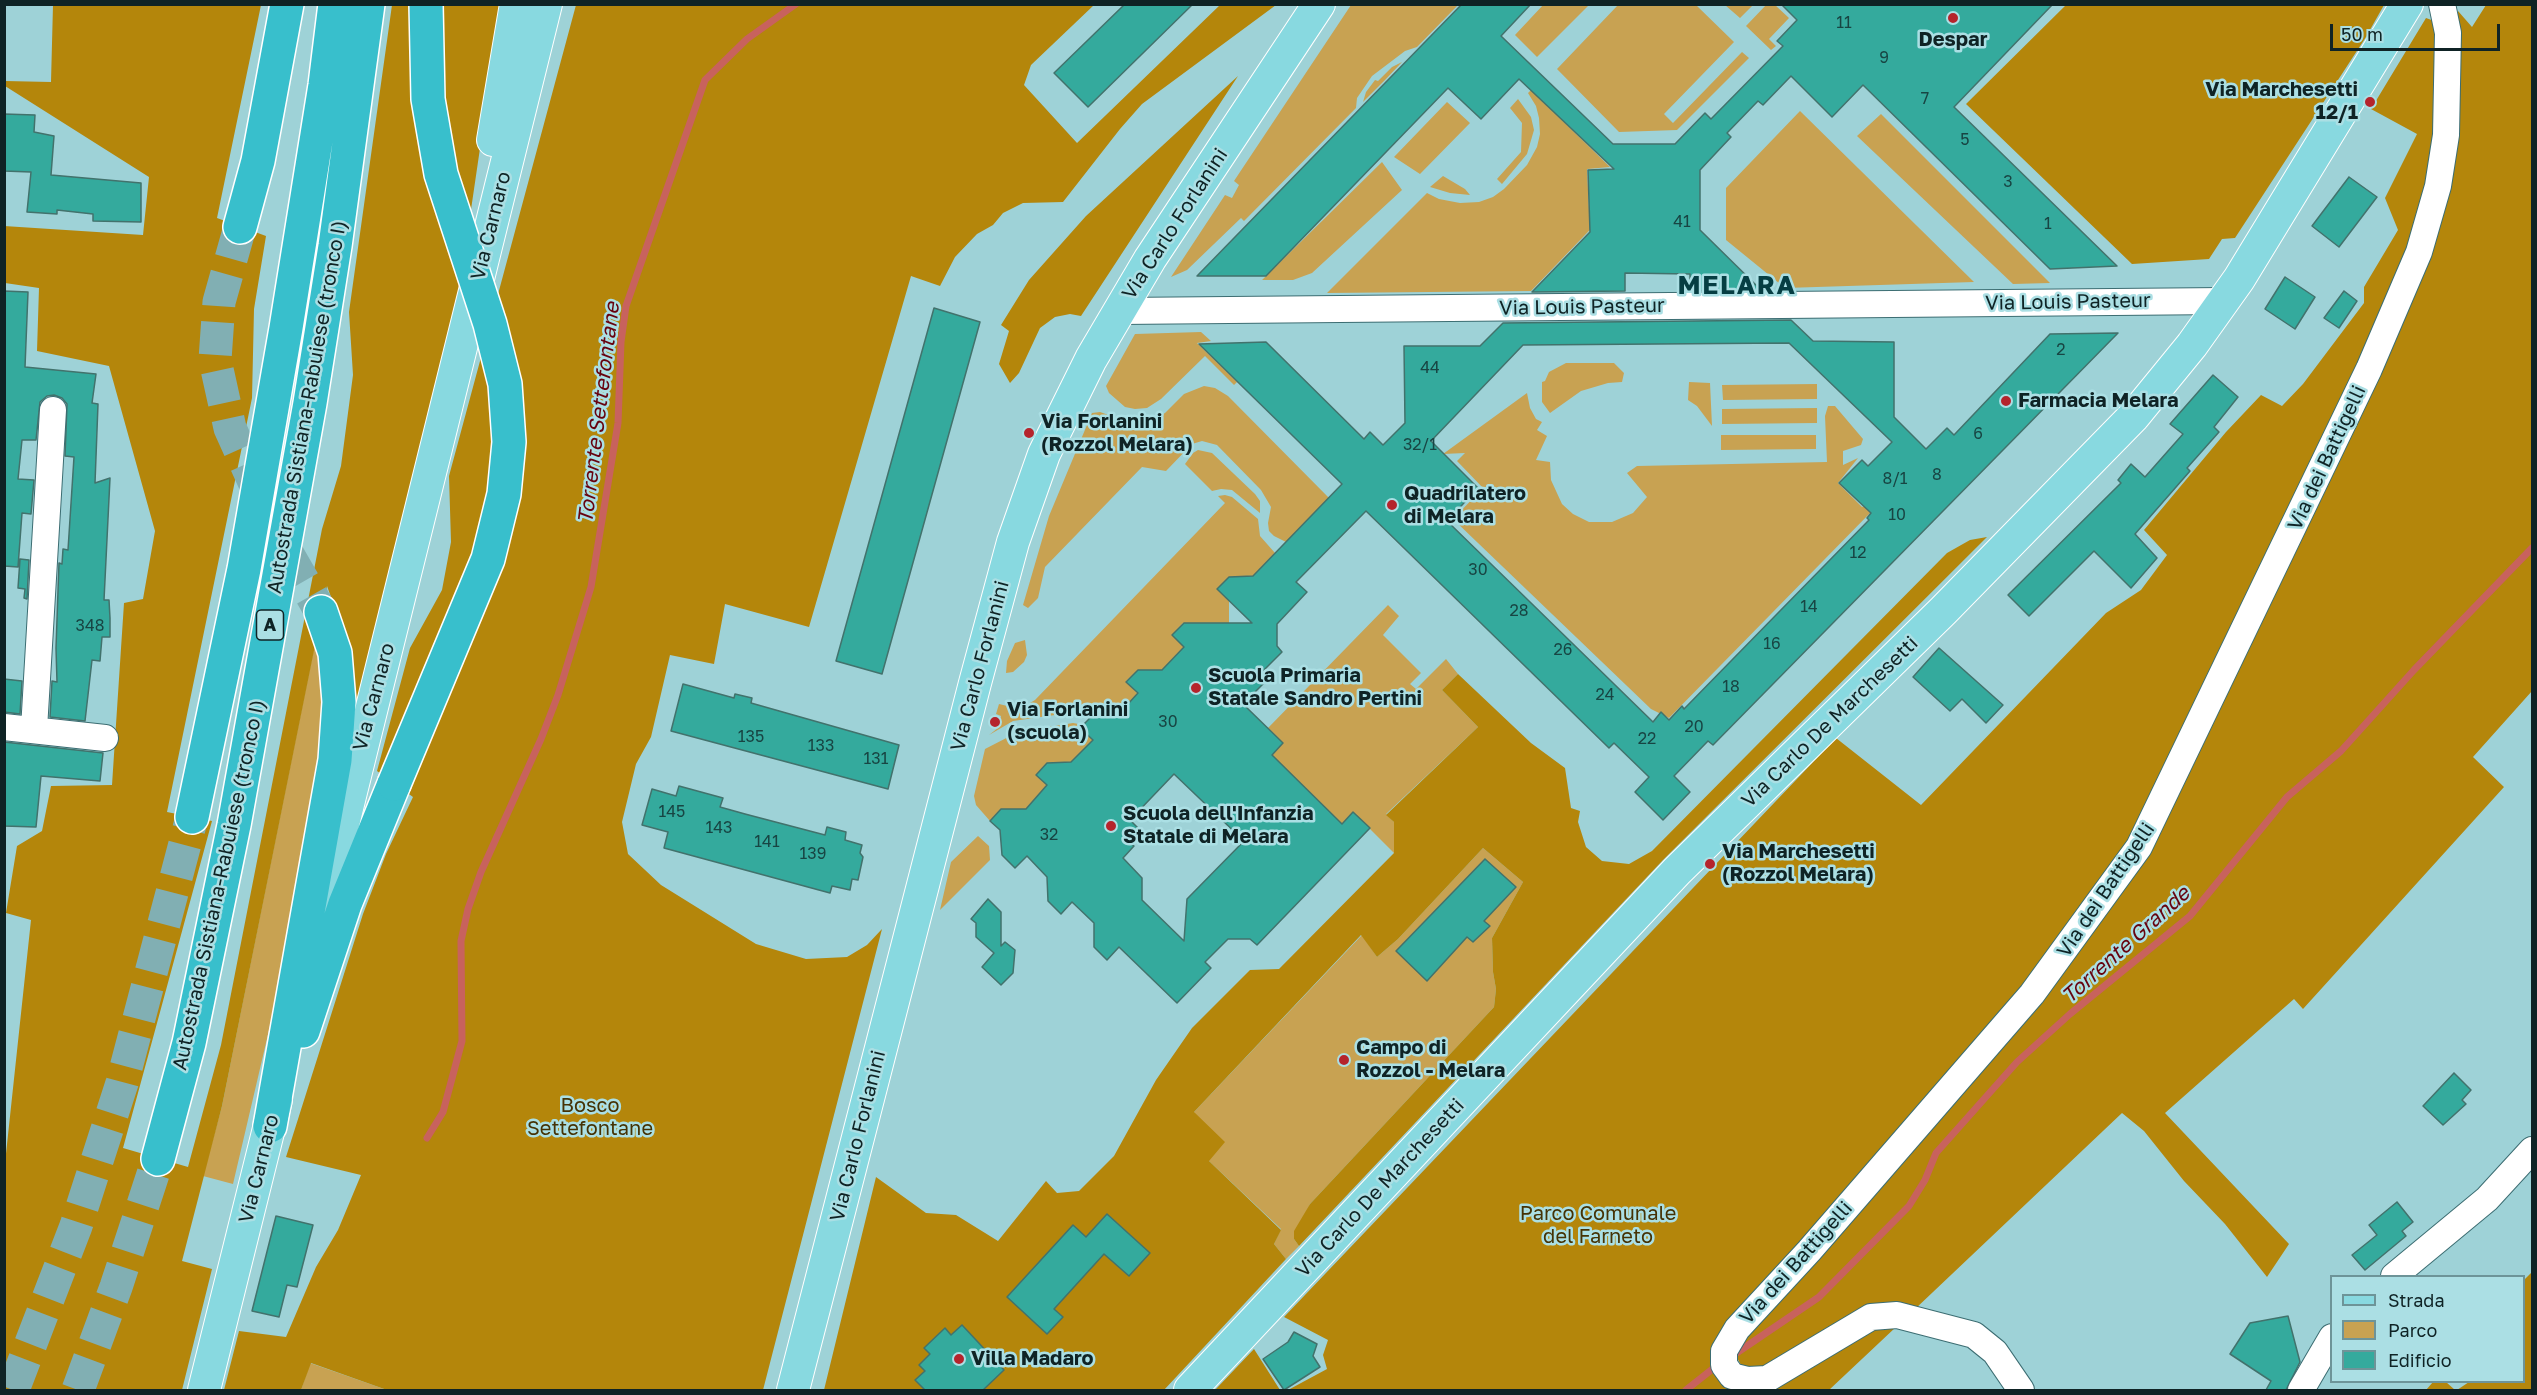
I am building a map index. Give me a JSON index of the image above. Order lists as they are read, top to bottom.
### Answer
{
  "streets": {
    "highway": ["Autostrada Sistiana-Rabuiese (tronco I)", "A"],
    "main road": ["Via Carlo Forlanini", "Via Carnaro", "Via Carlo De Marchesetti"],
    "street": ["Via Louis Pasteur", "Via dei Battigelli"]
  },
  "crossings": [
    ["Via Carlo Forlanini", "Via Louis Pasteur"],
    ["Via Louis Pasteur", "Via Carlo De Marchesetti"]
  ],
  "districts": ["MELARA"],
  "water": ["Torrente Settefontane", "Torrente Grande"],
  "parks": ["Bosco Settefontane", "Parco Comunale del Farneto"],
  "places": [
    "Despar",
    "Via Marchesetti 12/1",
    "Farmacia Melara",
    "Via Forlanini (Rozzol Melara)",
    "Quadrilatero di Melara",
    "Scuola Primaria Statale Sandro Pertini",
    "Via Forlanini (scuola)",
    "Scuola dell'Infanzia Statale di Melara",
    "Via Marchesetti (Rozzol Melara)",
    "Campo di Rozzol - Melara",
    "Villa Madaro"
  ],
  "house_numbers": [
    "11",
    "9",
    "7",
    "5",
    "3",
    "41",
    "1",
    "2",
    "44",
    "6",
    "32/1",
    "8",
    "8/1",
    "10",
    "12",
    "30",
    "14",
    "28",
    "348",
    "16",
    "26",
    "18",
    "24",
    "30",
    "20",
    "135",
    "22",
    "133",
    "131",
    "145",
    "143",
    "32",
    "141",
    "139"
  ],
  "legend": ["Strada", "Parco", "Edificio"],
  "scale_bar": "50 m"
}
